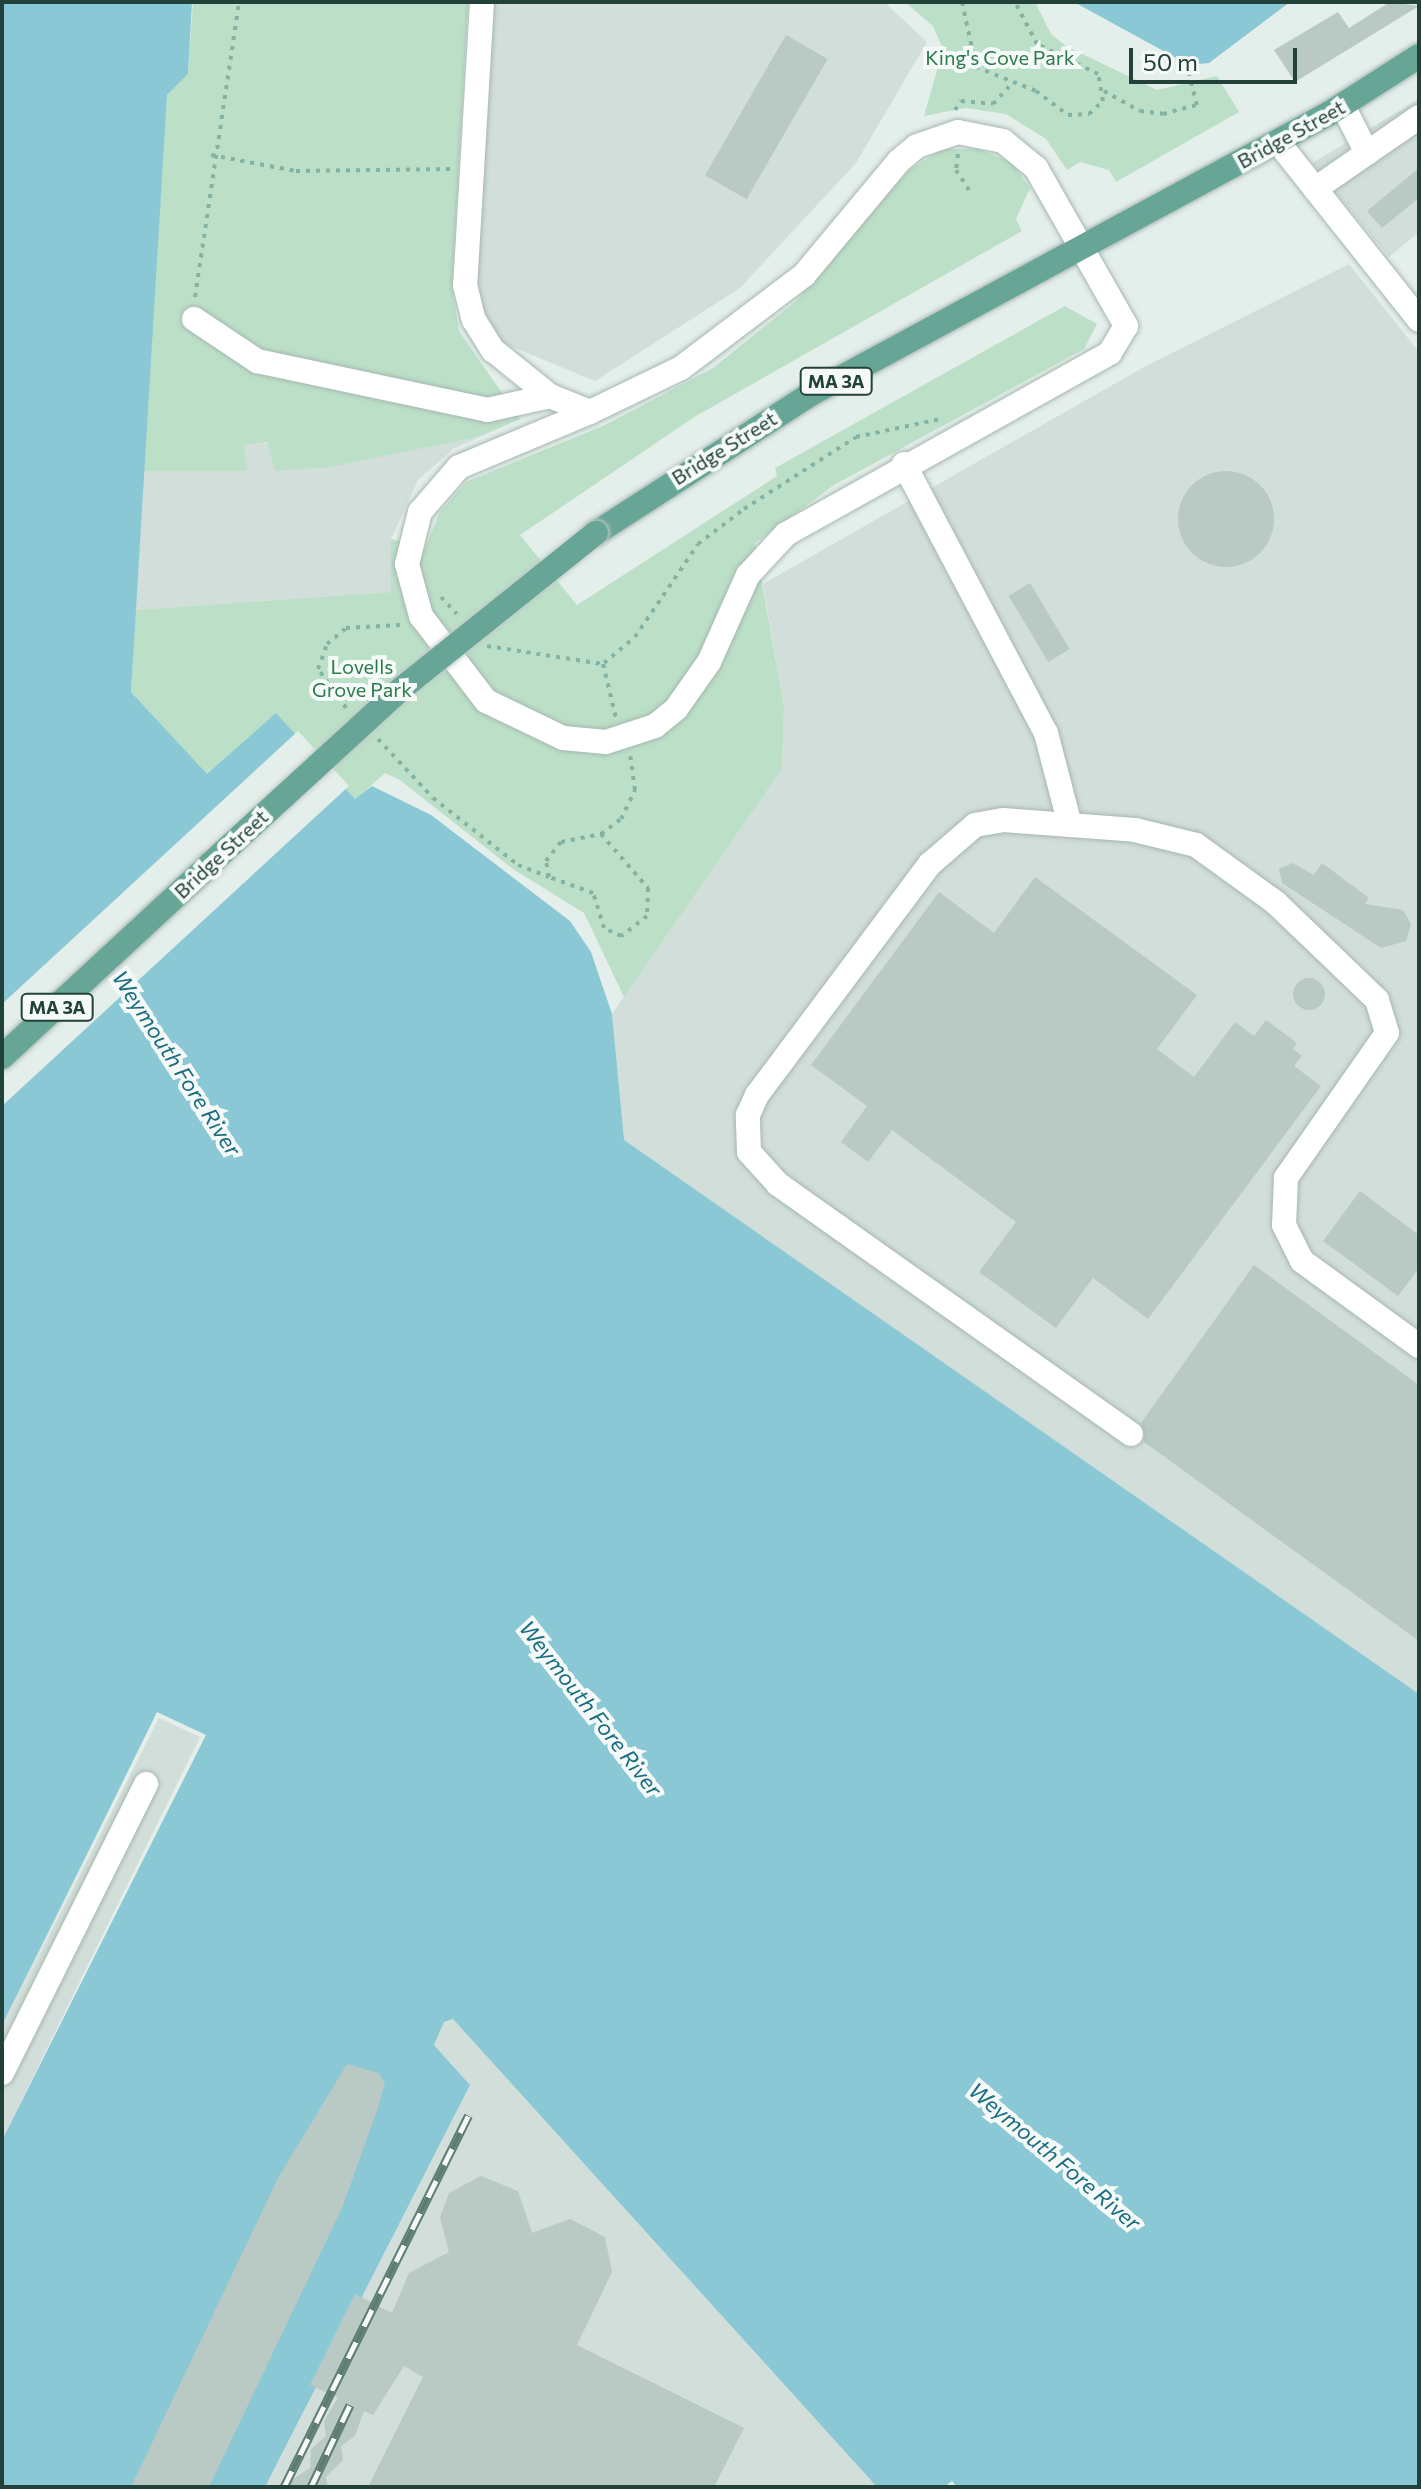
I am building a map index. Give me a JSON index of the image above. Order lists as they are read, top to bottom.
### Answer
{
  "streets": {
    "main road": ["Bridge Street", "MA 3A"]
  },
  "water": ["Weymouth Fore River"],
  "parks": ["King's Cove Park", "Lovells Grove Park"],
  "scale_bar": "50 m"
}
